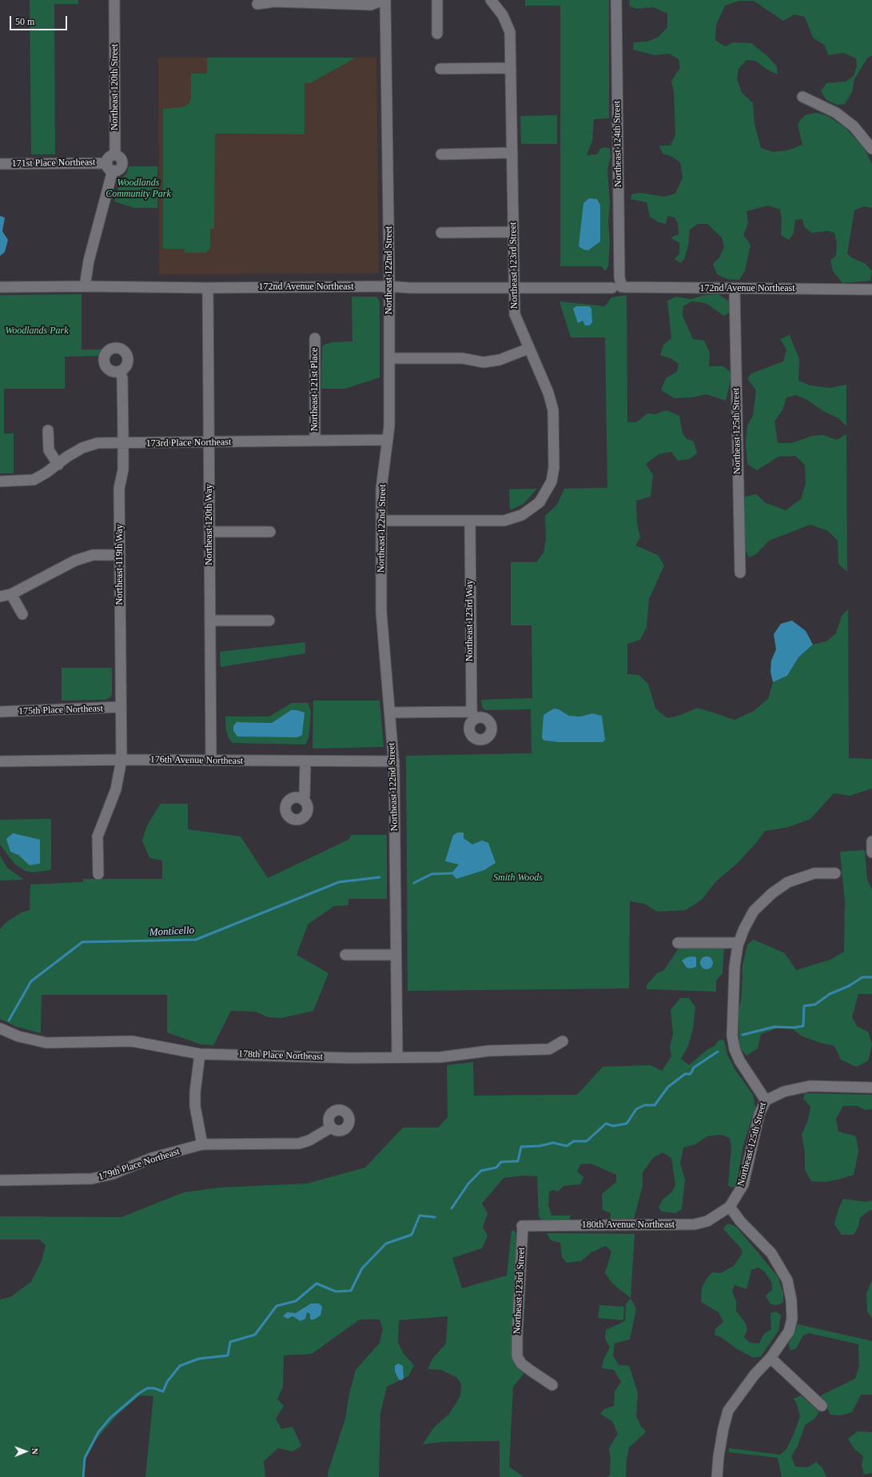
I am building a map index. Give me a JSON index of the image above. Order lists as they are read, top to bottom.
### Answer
{
  "streets": {
    "street": [
      "Northeast 120th Street",
      "Northeast 124th Street",
      "171st Place Northeast",
      "Northeast 123rd Street",
      "Northeast 122nd Street",
      "172nd Avenue Northeast",
      "Northeast 121st Place",
      "Northeast 125th Street",
      "173rd Place Northeast",
      "Northeast 120th Way",
      "Northeast 119th Way",
      "Northeast 123rd Way",
      "175th Place Northeast",
      "176th Avenue Northeast",
      "178th Place Northeast",
      "179th Place Northeast",
      "180th Avenue Northeast"
    ]
  },
  "crossings": [
    ["Northeast 120th Street", "171st Place Northeast"],
    ["Northeast 124th Street", "172nd Avenue Northeast"],
    ["Northeast 123rd Street", "Northeast 122nd Street"],
    ["Northeast 123rd Street", "172nd Avenue Northeast"],
    ["Northeast 123rd Street", "Northeast 123rd Way"],
    ["Northeast 123rd Street", "180th Avenue Northeast"],
    ["Northeast 122nd Street", "172nd Avenue Northeast"],
    ["Northeast 122nd Street", "173rd Place Northeast"],
    ["Northeast 122nd Street", "Northeast 123rd Way"],
    ["Northeast 122nd Street", "176th Avenue Northeast"],
    ["Northeast 122nd Street", "178th Place Northeast"],
    ["172nd Avenue Northeast", "Northeast 125th Street"],
    ["172nd Avenue Northeast", "Northeast 120th Way"],
    ["Northeast 121st Place", "173rd Place Northeast"],
    ["Northeast 125th Street", "180th Avenue Northeast"],
    ["173rd Place Northeast", "Northeast 120th Way"],
    ["173rd Place Northeast", "Northeast 119th Way"],
    ["Northeast 120th Way", "176th Avenue Northeast"],
    ["Northeast 119th Way", "175th Place Northeast"],
    ["Northeast 119th Way", "176th Avenue Northeast"]
  ],
  "water": ["Monticello"],
  "parks": ["Woodlands Community Park", "Woodlands Park", "Smith Woods"],
  "scale_bar": "50 m",
  "north": "right"
}
